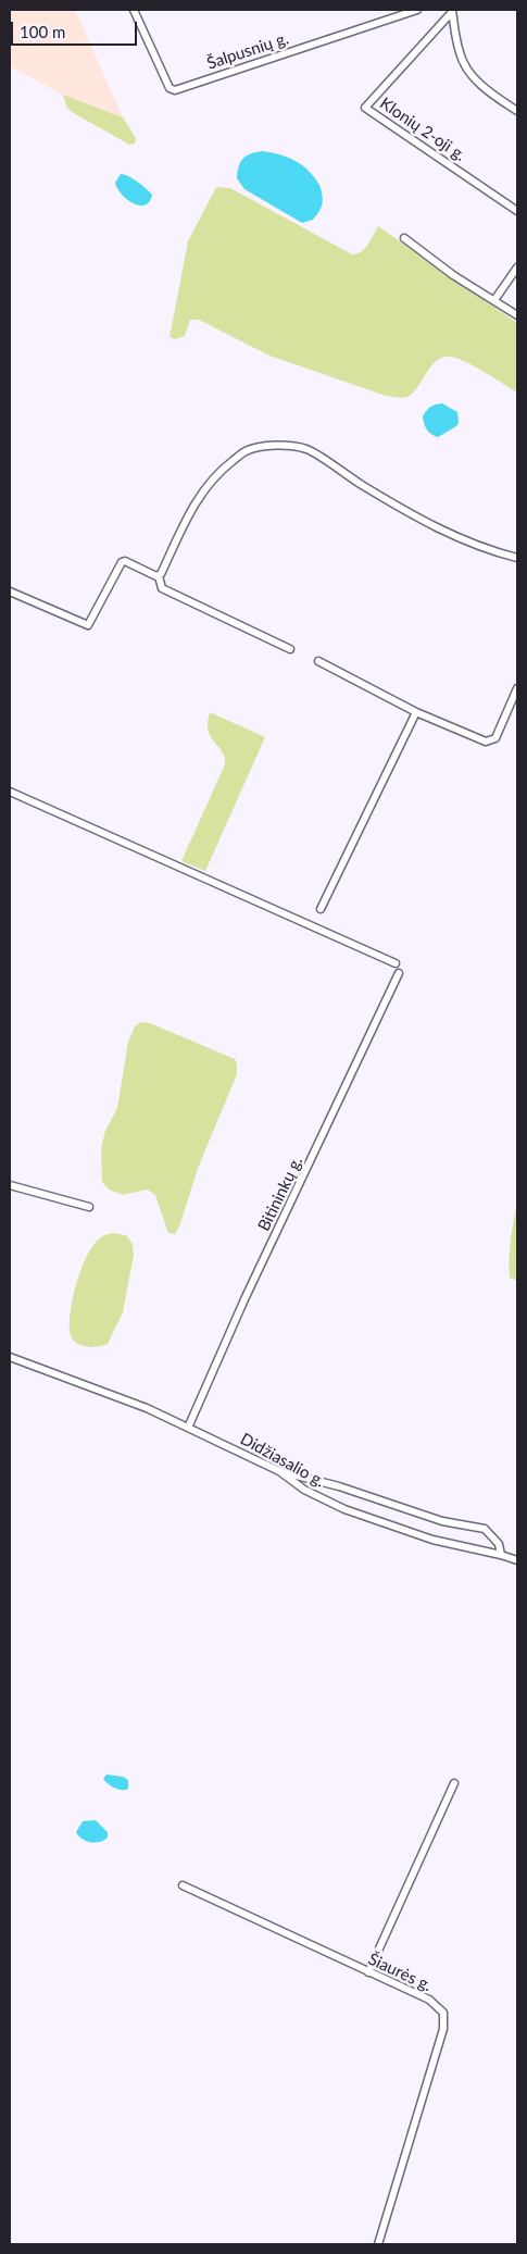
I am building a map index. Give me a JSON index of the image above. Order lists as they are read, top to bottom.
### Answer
{
  "streets": {
    "street": [
      "Šalpusnių g.",
      "Klonių 2-oji g.",
      "Bitininkų g.",
      "Didžiasalio g.",
      "Šiaurės g."
    ]
  },
  "crossings": [
    ["Bitininkų g.", "Didžiasalio g."]
  ],
  "scale_bar": "100 m"
}
